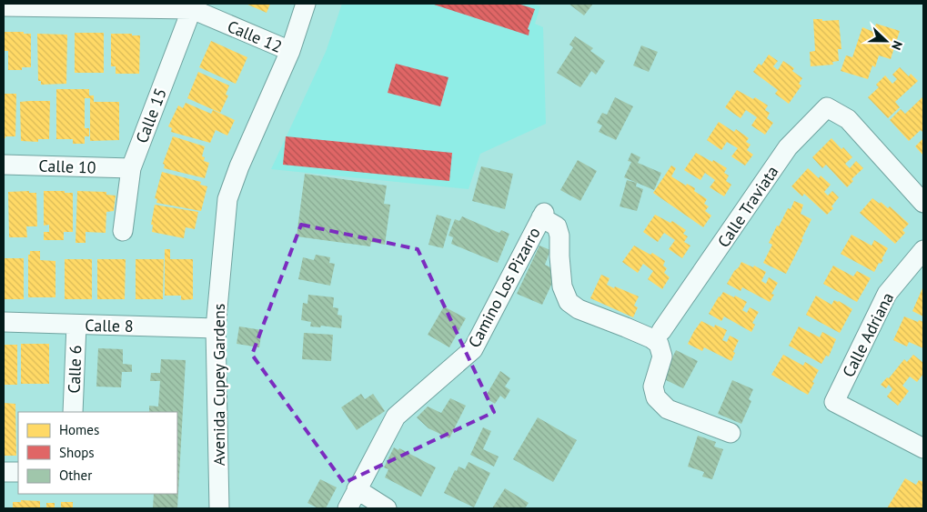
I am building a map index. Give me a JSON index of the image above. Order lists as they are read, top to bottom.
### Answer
{
  "streets": {
    "street": [
      "Calle 12",
      "Calle 15",
      "Calle 10",
      "Calle Traviata",
      "Camino Los Pizarro",
      "Calle 8",
      "Calle Adriana",
      "Calle 6",
      "Avenida Cupey Gardens"
    ]
  },
  "crossings": [
    ["Calle 12", "Calle 15"],
    ["Calle 12", "Avenida Cupey Gardens"],
    ["Calle 15", "Calle 10"],
    ["Calle 8", "Calle 6"],
    ["Calle 8", "Avenida Cupey Gardens"]
  ],
  "legend": ["Homes", "Shops", "Other"],
  "north": "right"
}
